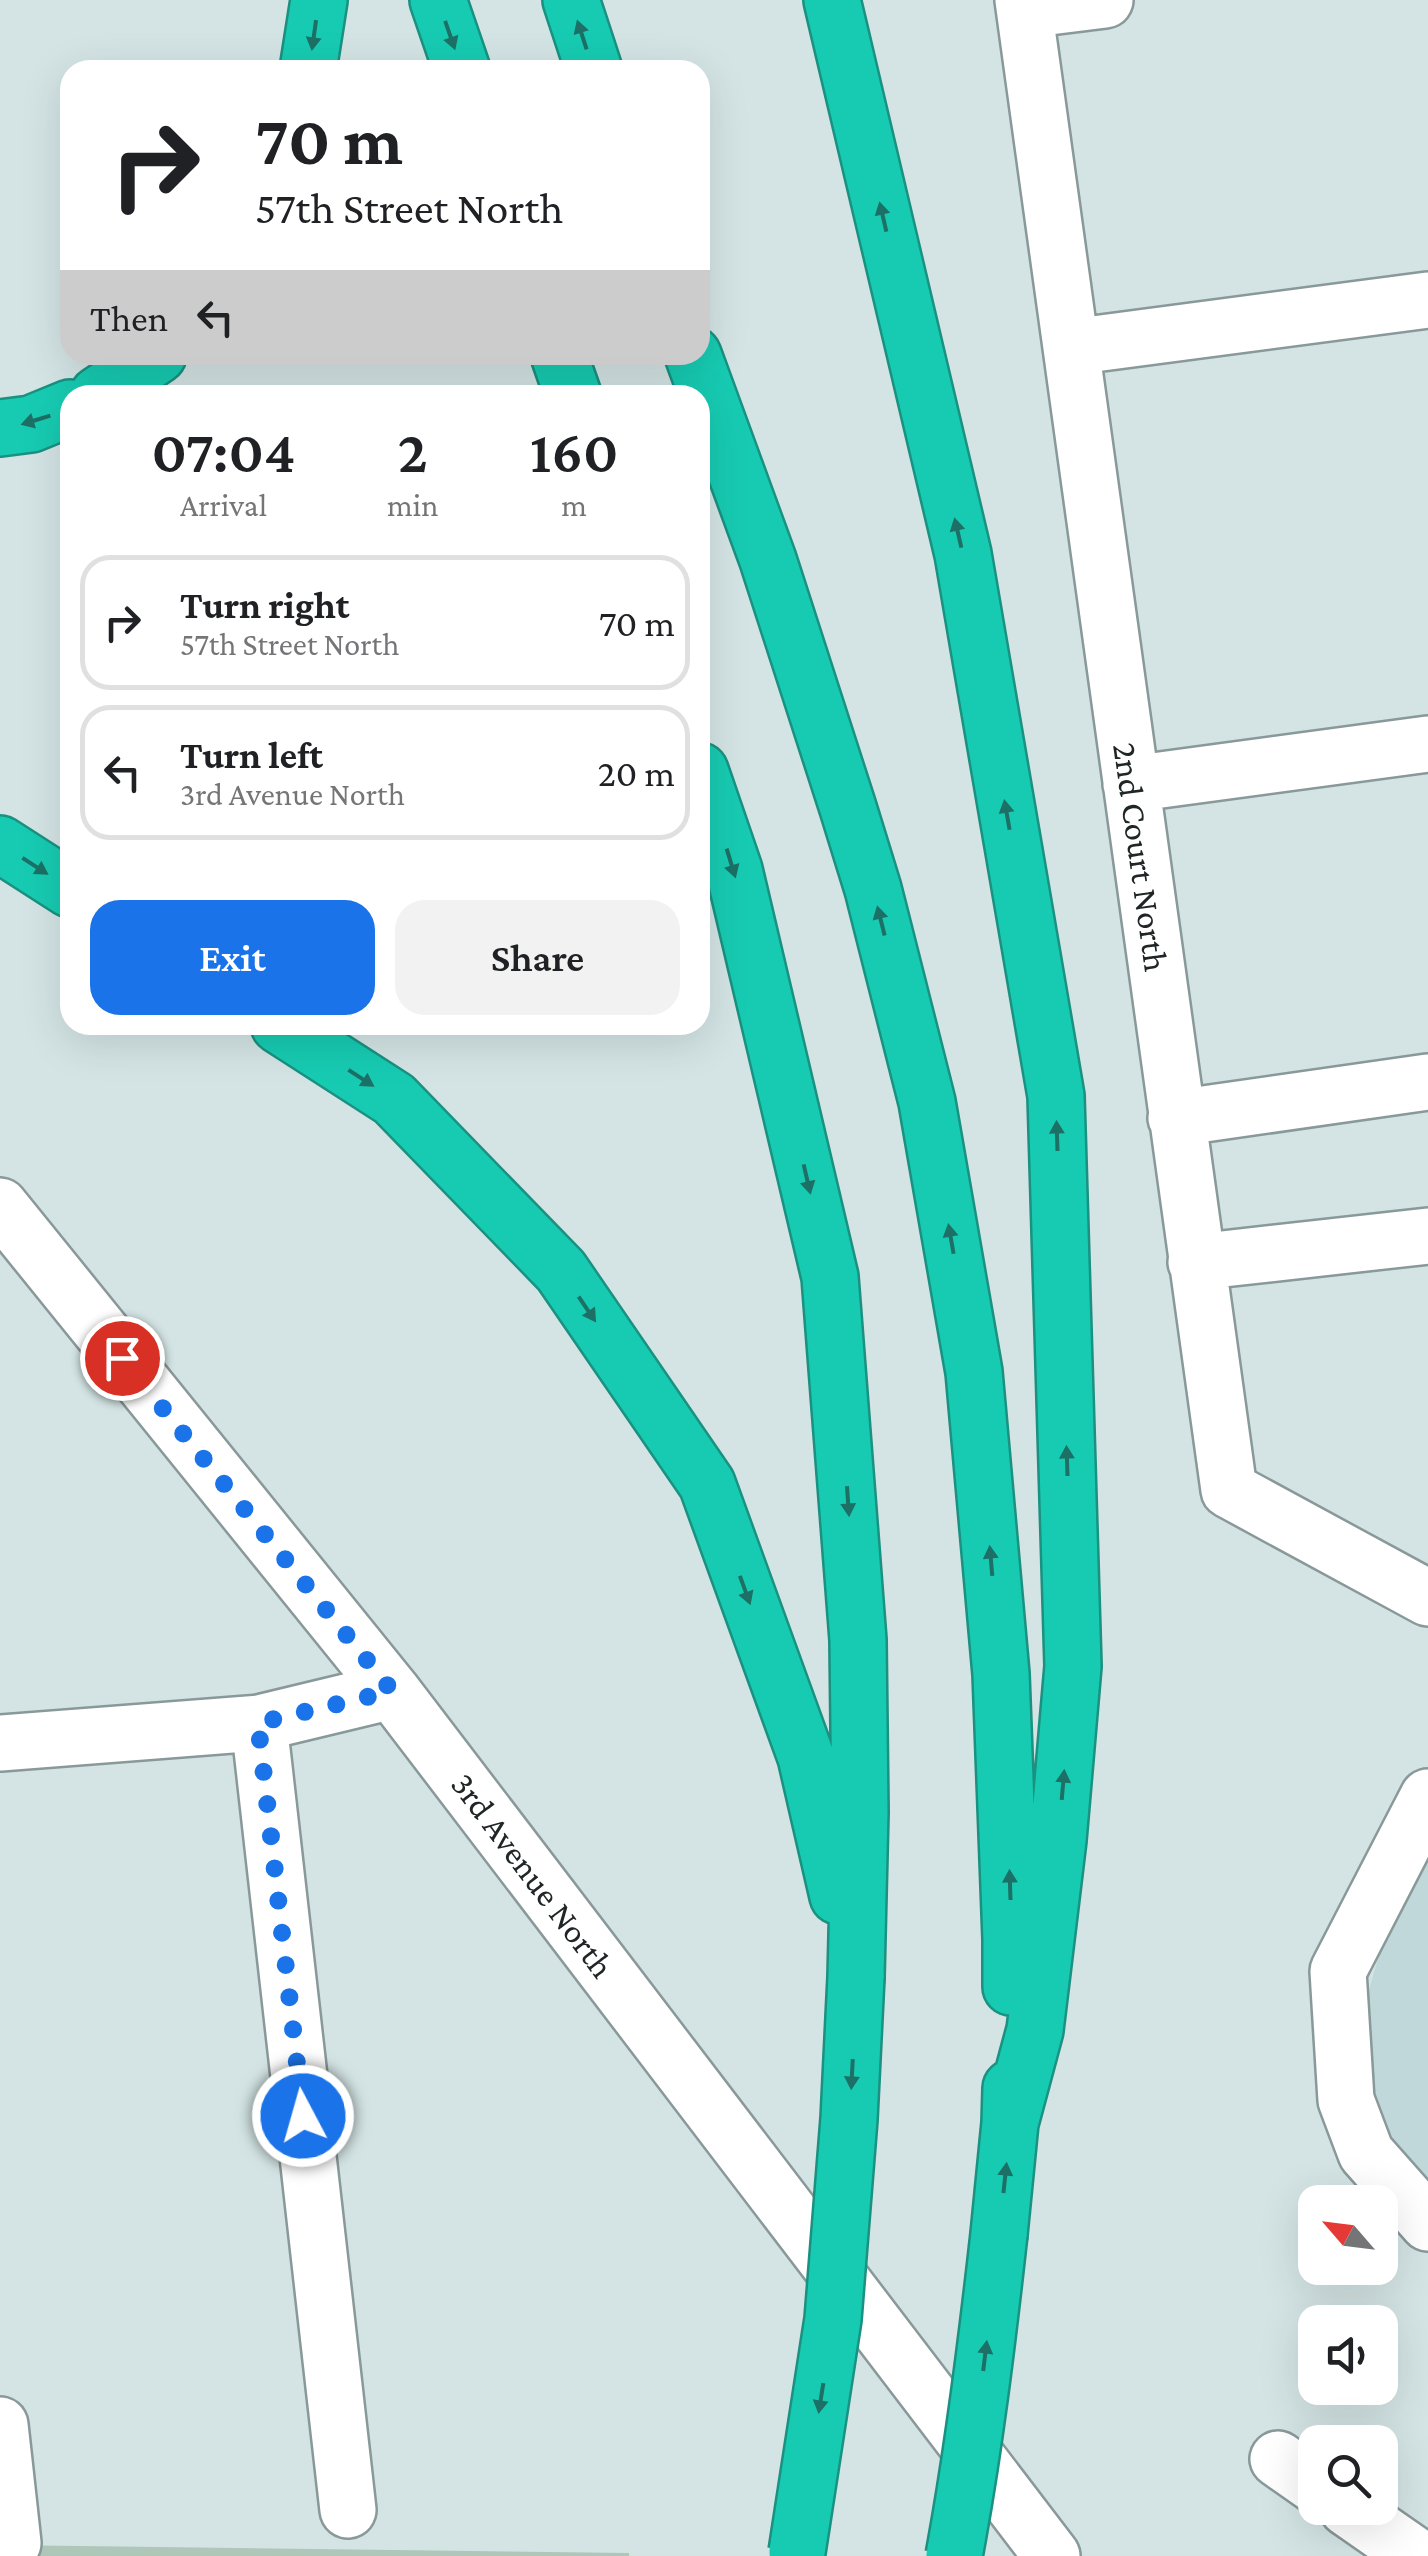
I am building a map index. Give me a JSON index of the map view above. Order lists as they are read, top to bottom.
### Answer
{
  "streets": {
    "street": ["2nd Court North", "3rd Avenue North"]
  },
  "north": "top left",
  "page": {
    "turn": ["70 m", "57th Street North"],
    "then": "Then",
    "eta": [
      "07:04",
      "Arrival",
      "2",
      "min",
      "160",
      "m"
    ],
    "list": [
      {
        "name": "Turn right",
        "note": "57th Street North",
        "value": "70 m"
      },
      {
        "name": "Turn left",
        "note": "3rd Avenue North",
        "value": "20 m"
      }
    ],
    "buttons": ["Exit", "Share"]
  }
}
